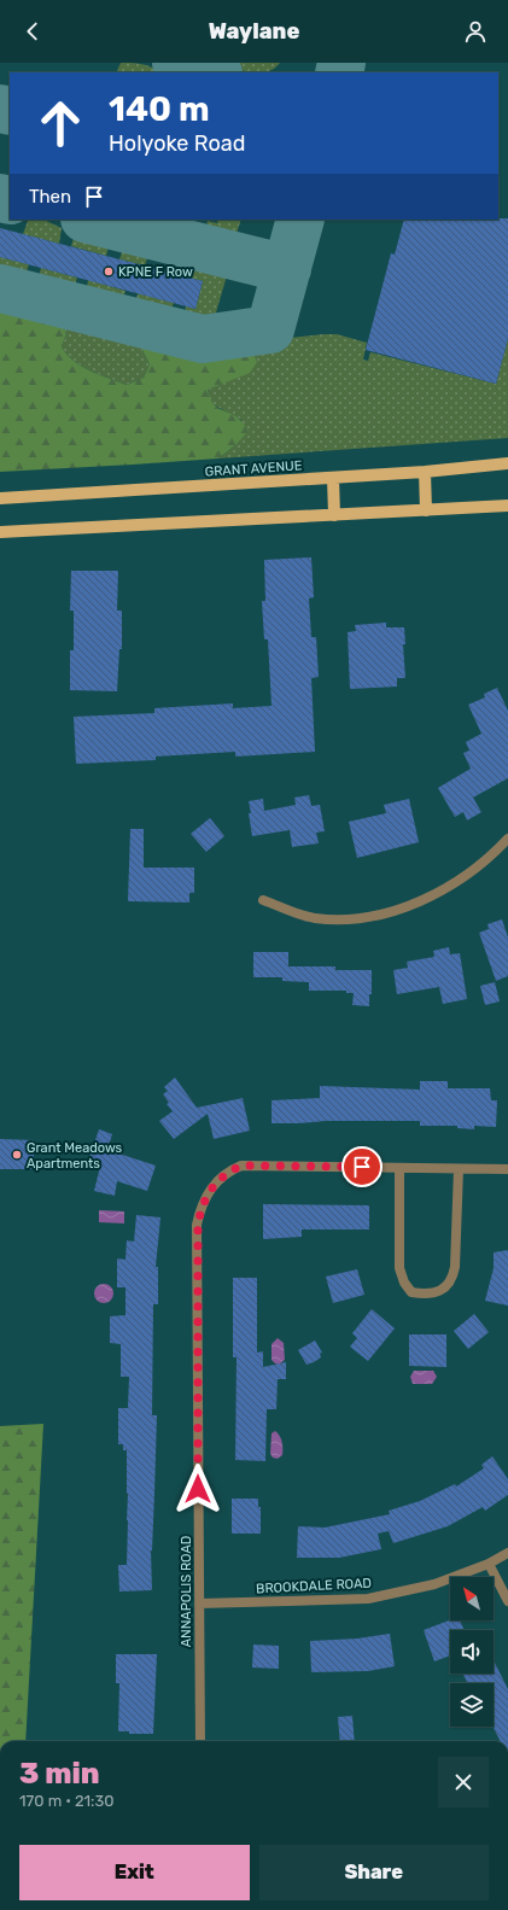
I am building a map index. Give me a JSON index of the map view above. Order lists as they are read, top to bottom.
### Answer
{
  "streets": {
    "main road": ["GRANT AVENUE"],
    "street": ["BROOKDALE ROAD", "ANNAPOLIS ROAD"]
  },
  "crossings": [
    ["BROOKDALE ROAD", "ANNAPOLIS ROAD"]
  ],
  "places": ["KPNE F Row", "Grant Meadows Apartments"],
  "north": "top left",
  "page": {
    "header": "Waylane",
    "turn": ["140 m", "Holyoke Road"],
    "then": "Then",
    "heading": ["3 min", "170 m · 21:30"],
    "buttons": ["Exit", "Share"]
  }
}
